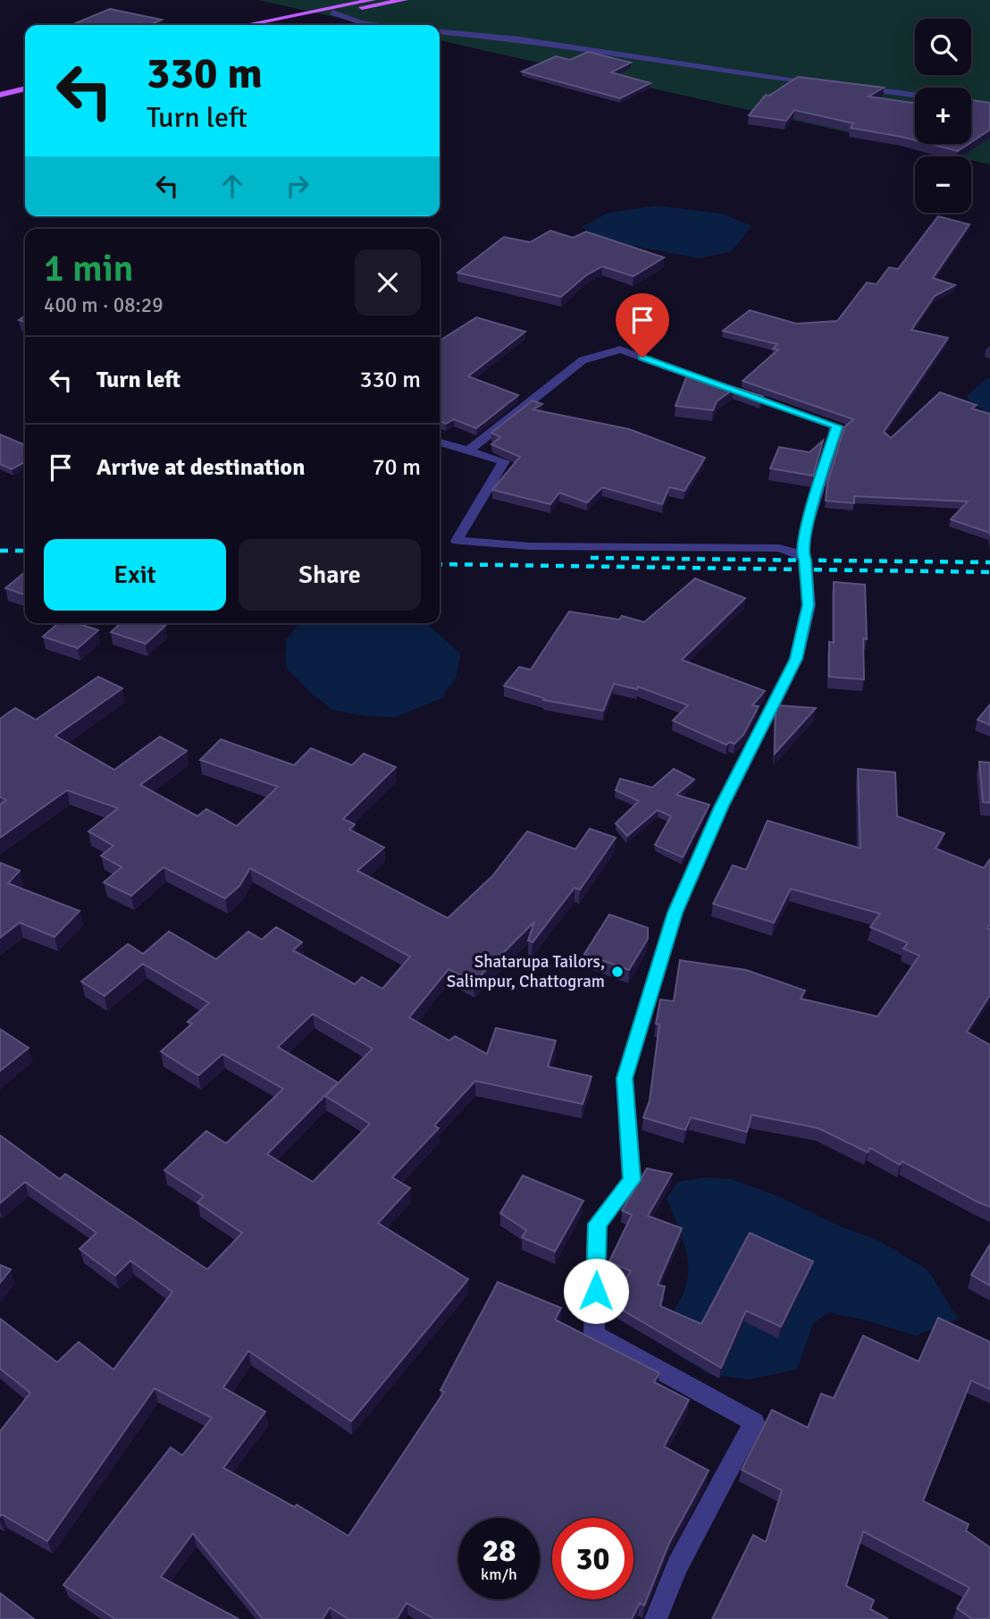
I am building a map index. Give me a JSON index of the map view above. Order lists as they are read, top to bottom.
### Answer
{
  "places": ["Shatarupa Tailors, Salimpur, Chattogram"],
  "page": {
    "map_buttons": ["+", "−"],
    "turn": ["330 m", "Turn left"],
    "heading": ["1 min", "400 m · 08:29"],
    "list": [
      {
        "name": "Turn left",
        "value": "330 m"
      },
      {
        "name": "Arrive at destination",
        "value": "70 m"
      }
    ],
    "buttons": ["Exit", "Share"],
    "speed": "28 km/h",
    "limit": "30"
  }
}
